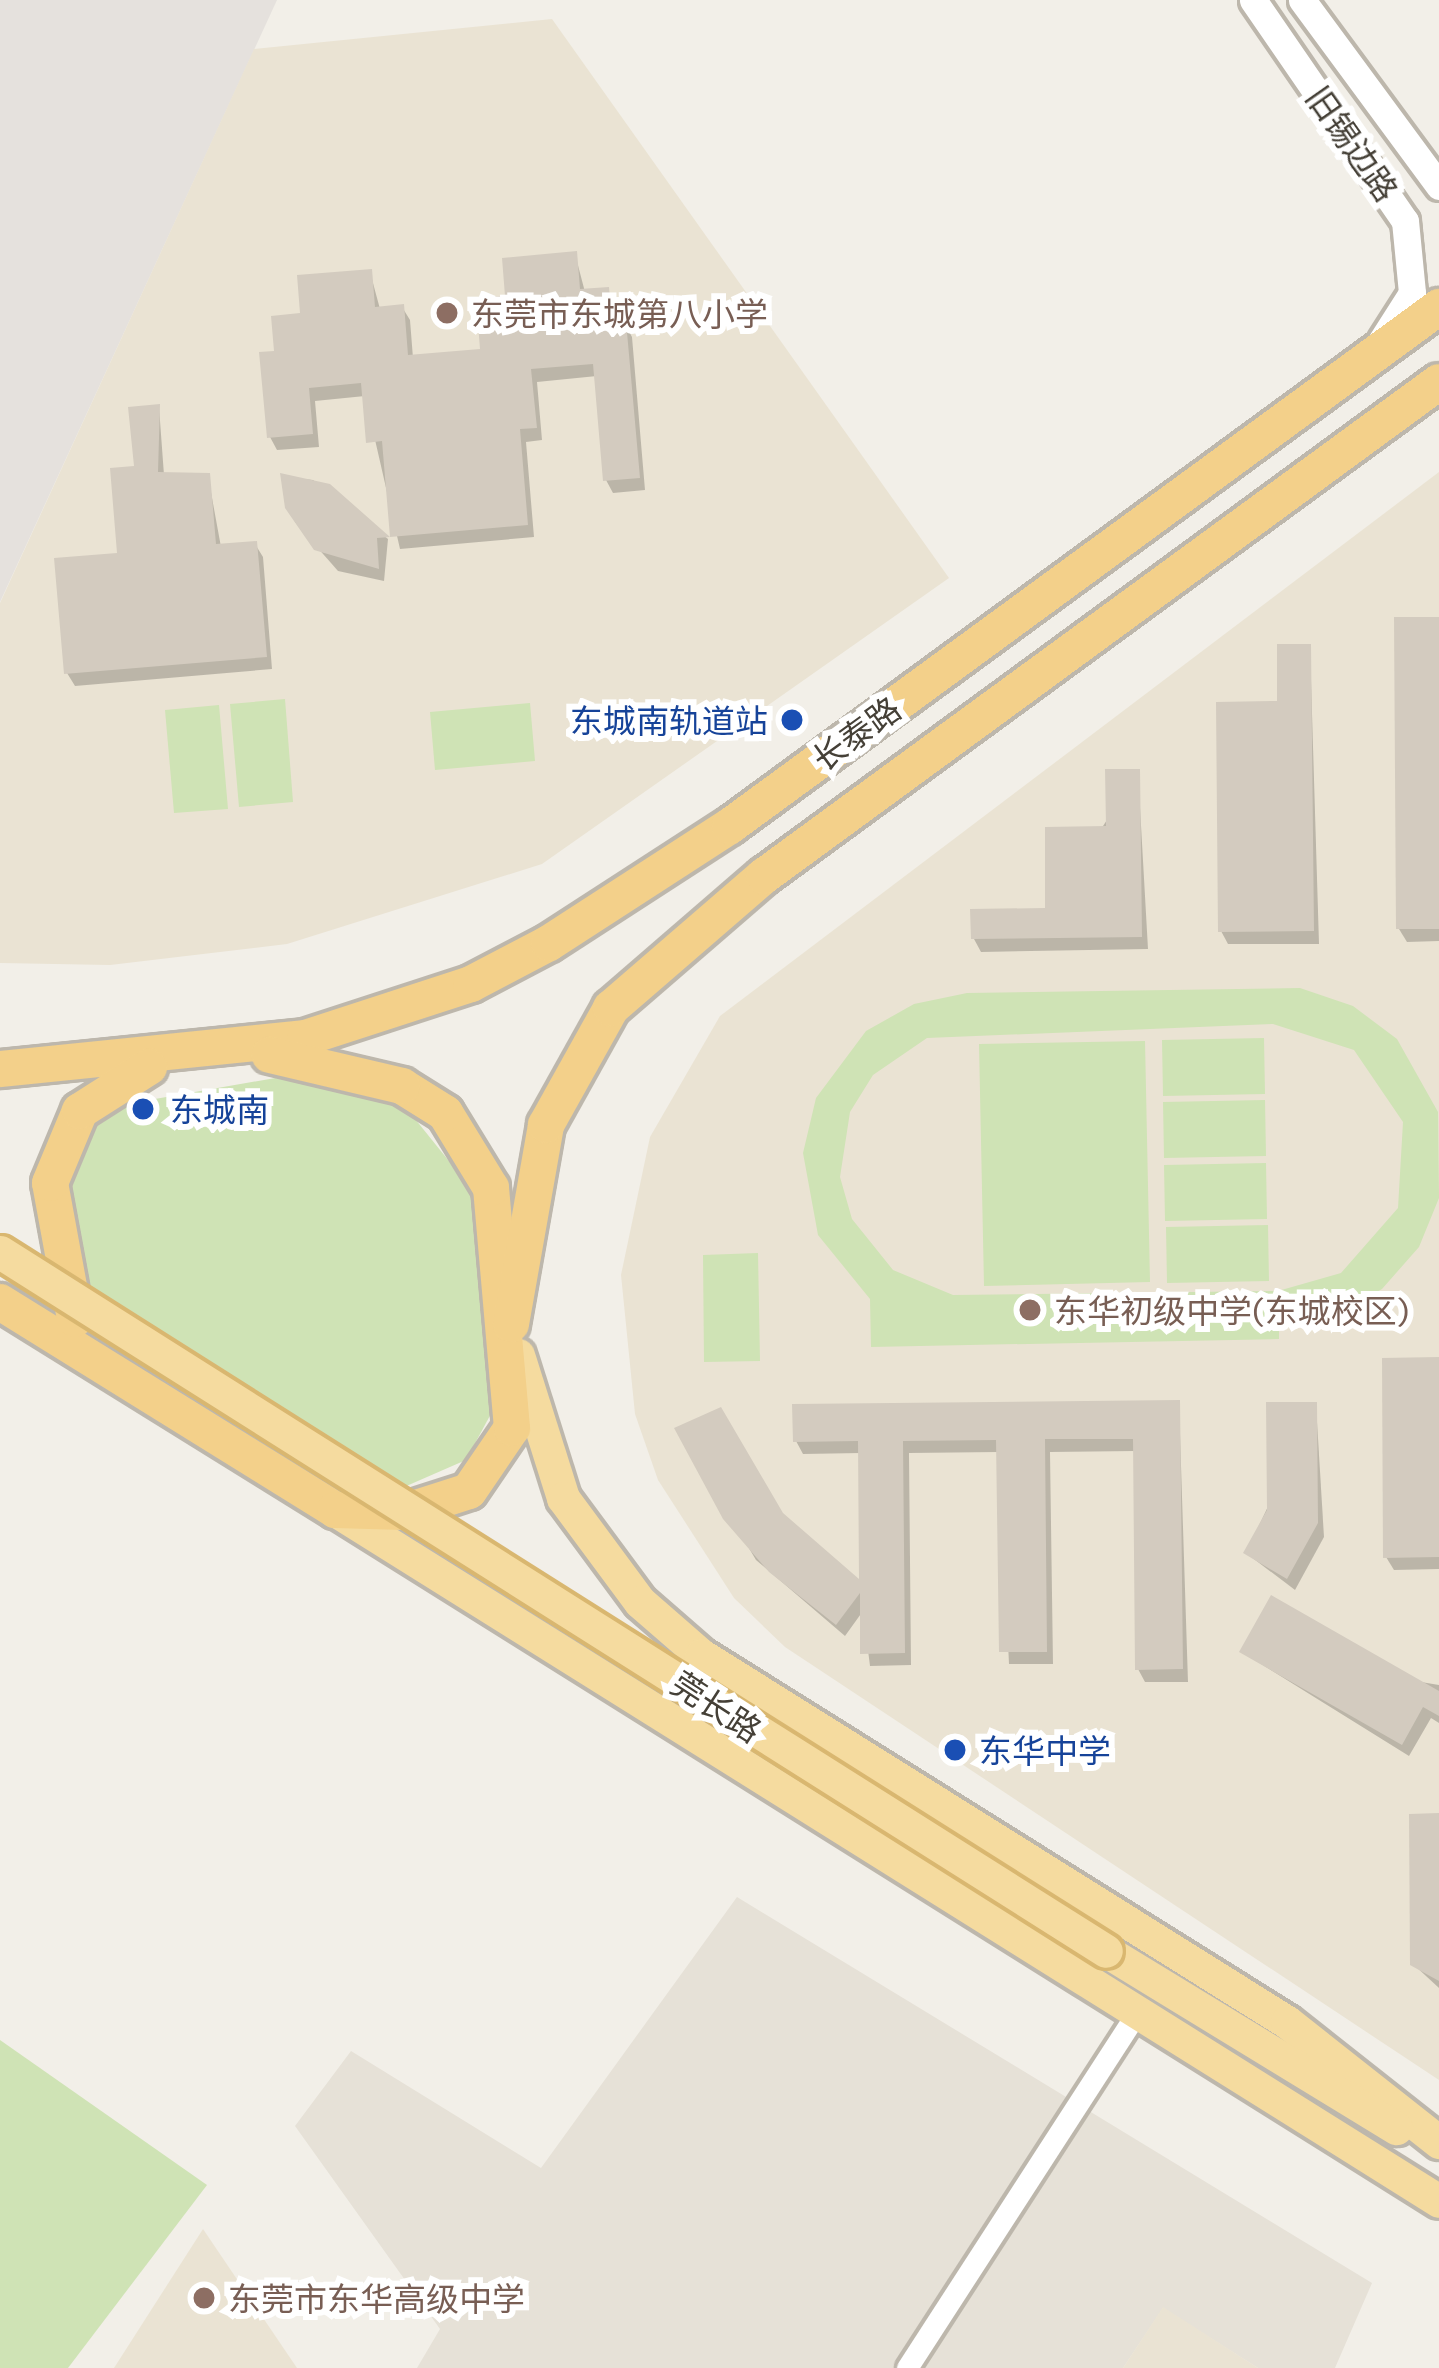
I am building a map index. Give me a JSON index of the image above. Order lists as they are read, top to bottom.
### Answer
{
  "streets": {
    "highway": ["长泰路", "莞长路"],
    "street": ["旧锡边路"]
  },
  "crossings": [
    ["旧锡边路", "长泰路"],
    ["长泰路", "莞长路"]
  ],
  "places": [
    "东莞市东城第八小学",
    "东城南轨道站",
    "东城南",
    "东华初级中学(东城校区)",
    "东华中学",
    "东莞市东华高级中学"
  ]
}
